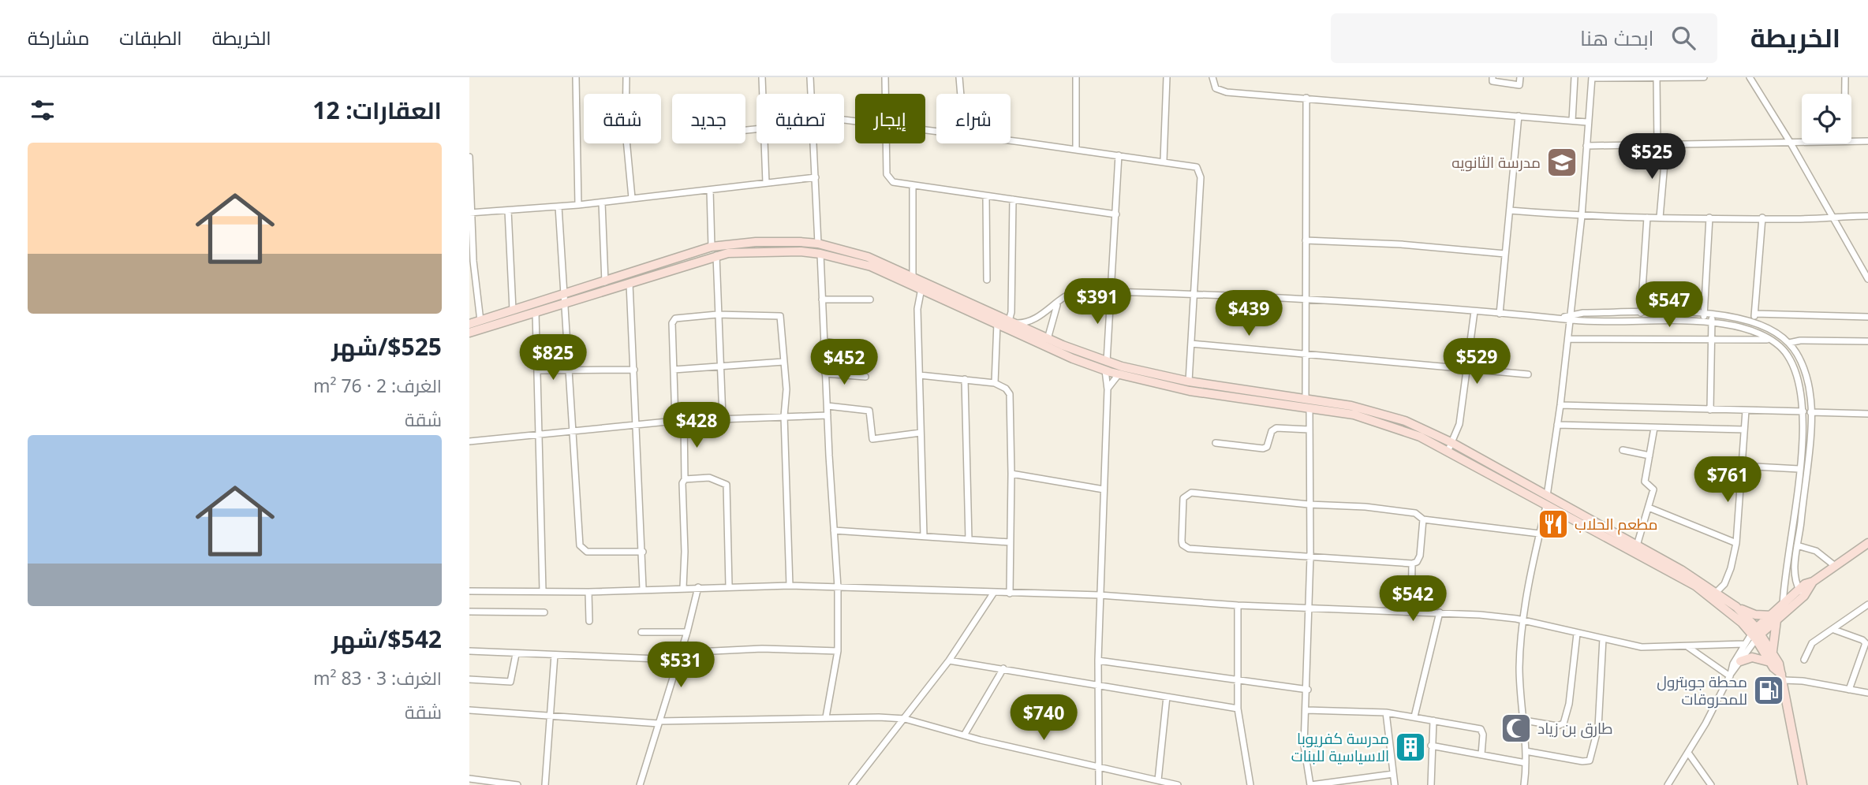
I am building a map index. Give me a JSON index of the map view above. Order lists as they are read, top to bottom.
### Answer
{
  "places": {
    "school or university": ["مدرسة الثانويه"],
    "restaurant": ["مطعم الحلاب"],
    "fuel station": ["محطة جوبترول للمحروقات"],
    "mosque": ["طارق بن زياد"],
    "building": ["مدرسة كفريوبا الاسياسية للبنات"]
  },
  "page": {
    "header": "الخريطة",
    "search": "ابحث هنا",
    "nav": ["الخريطة", "الطبقات", "مشاركة"],
    "heading": "العقارات: 12",
    "chip": [
      "شراء",
      "إيجار",
      "تصفية",
      "جديد",
      "شقة"
    ],
    "price": [
      "$525",
      "$391",
      "$547",
      "$439",
      "$825",
      "$529",
      "$452",
      "$428",
      "$761",
      "$542",
      "$531",
      "$740"
    ],
    "list": [
      {
        "name": "$525/شهر",
        "note": "الغرف: 2 · 76 m² · شقة"
      },
      {
        "name": "$542/شهر",
        "note": "الغرف: 3 · 83 m² · شقة"
      }
    ]
  }
}
